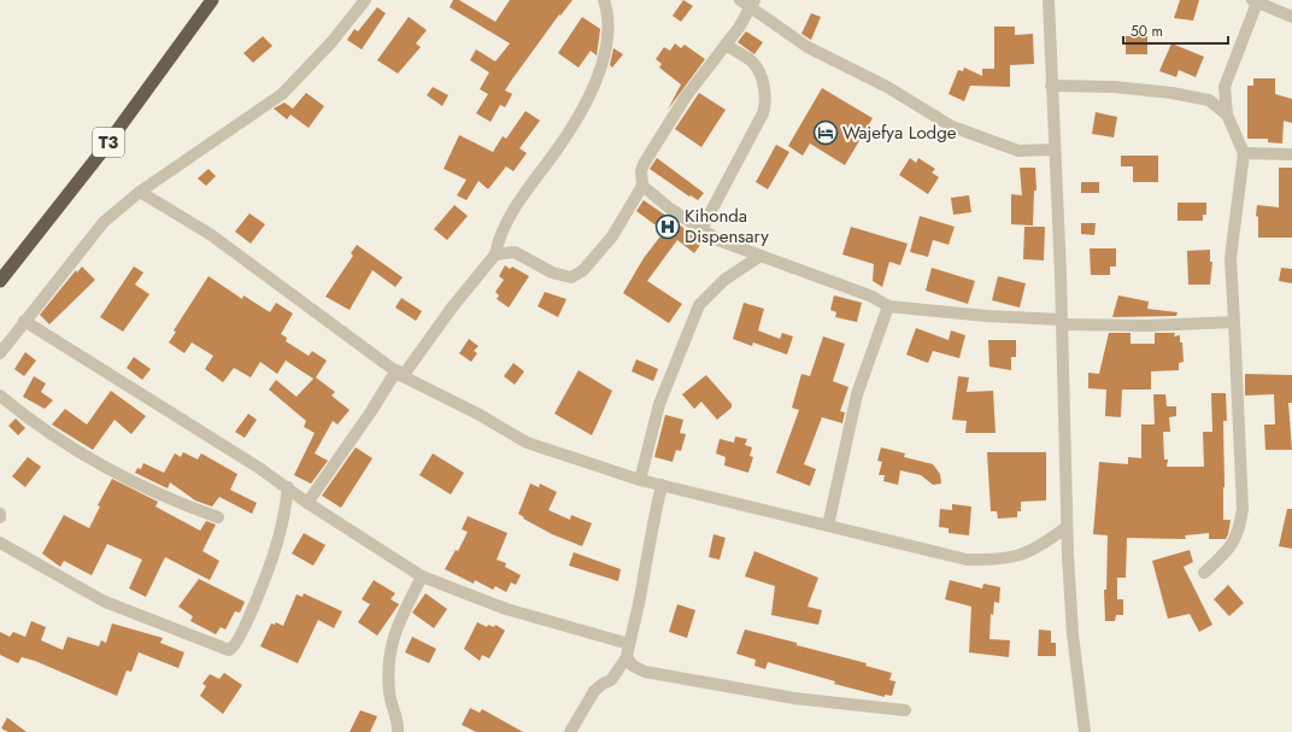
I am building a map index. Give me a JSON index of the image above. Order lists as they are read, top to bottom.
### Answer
{
  "streets": {
    "highway": ["T3"]
  },
  "places": {
    "hotel": ["Wajefya Lodge"],
    "hospital": ["Kihonda Dispensary"]
  },
  "scale_bar": "50 m"
}
